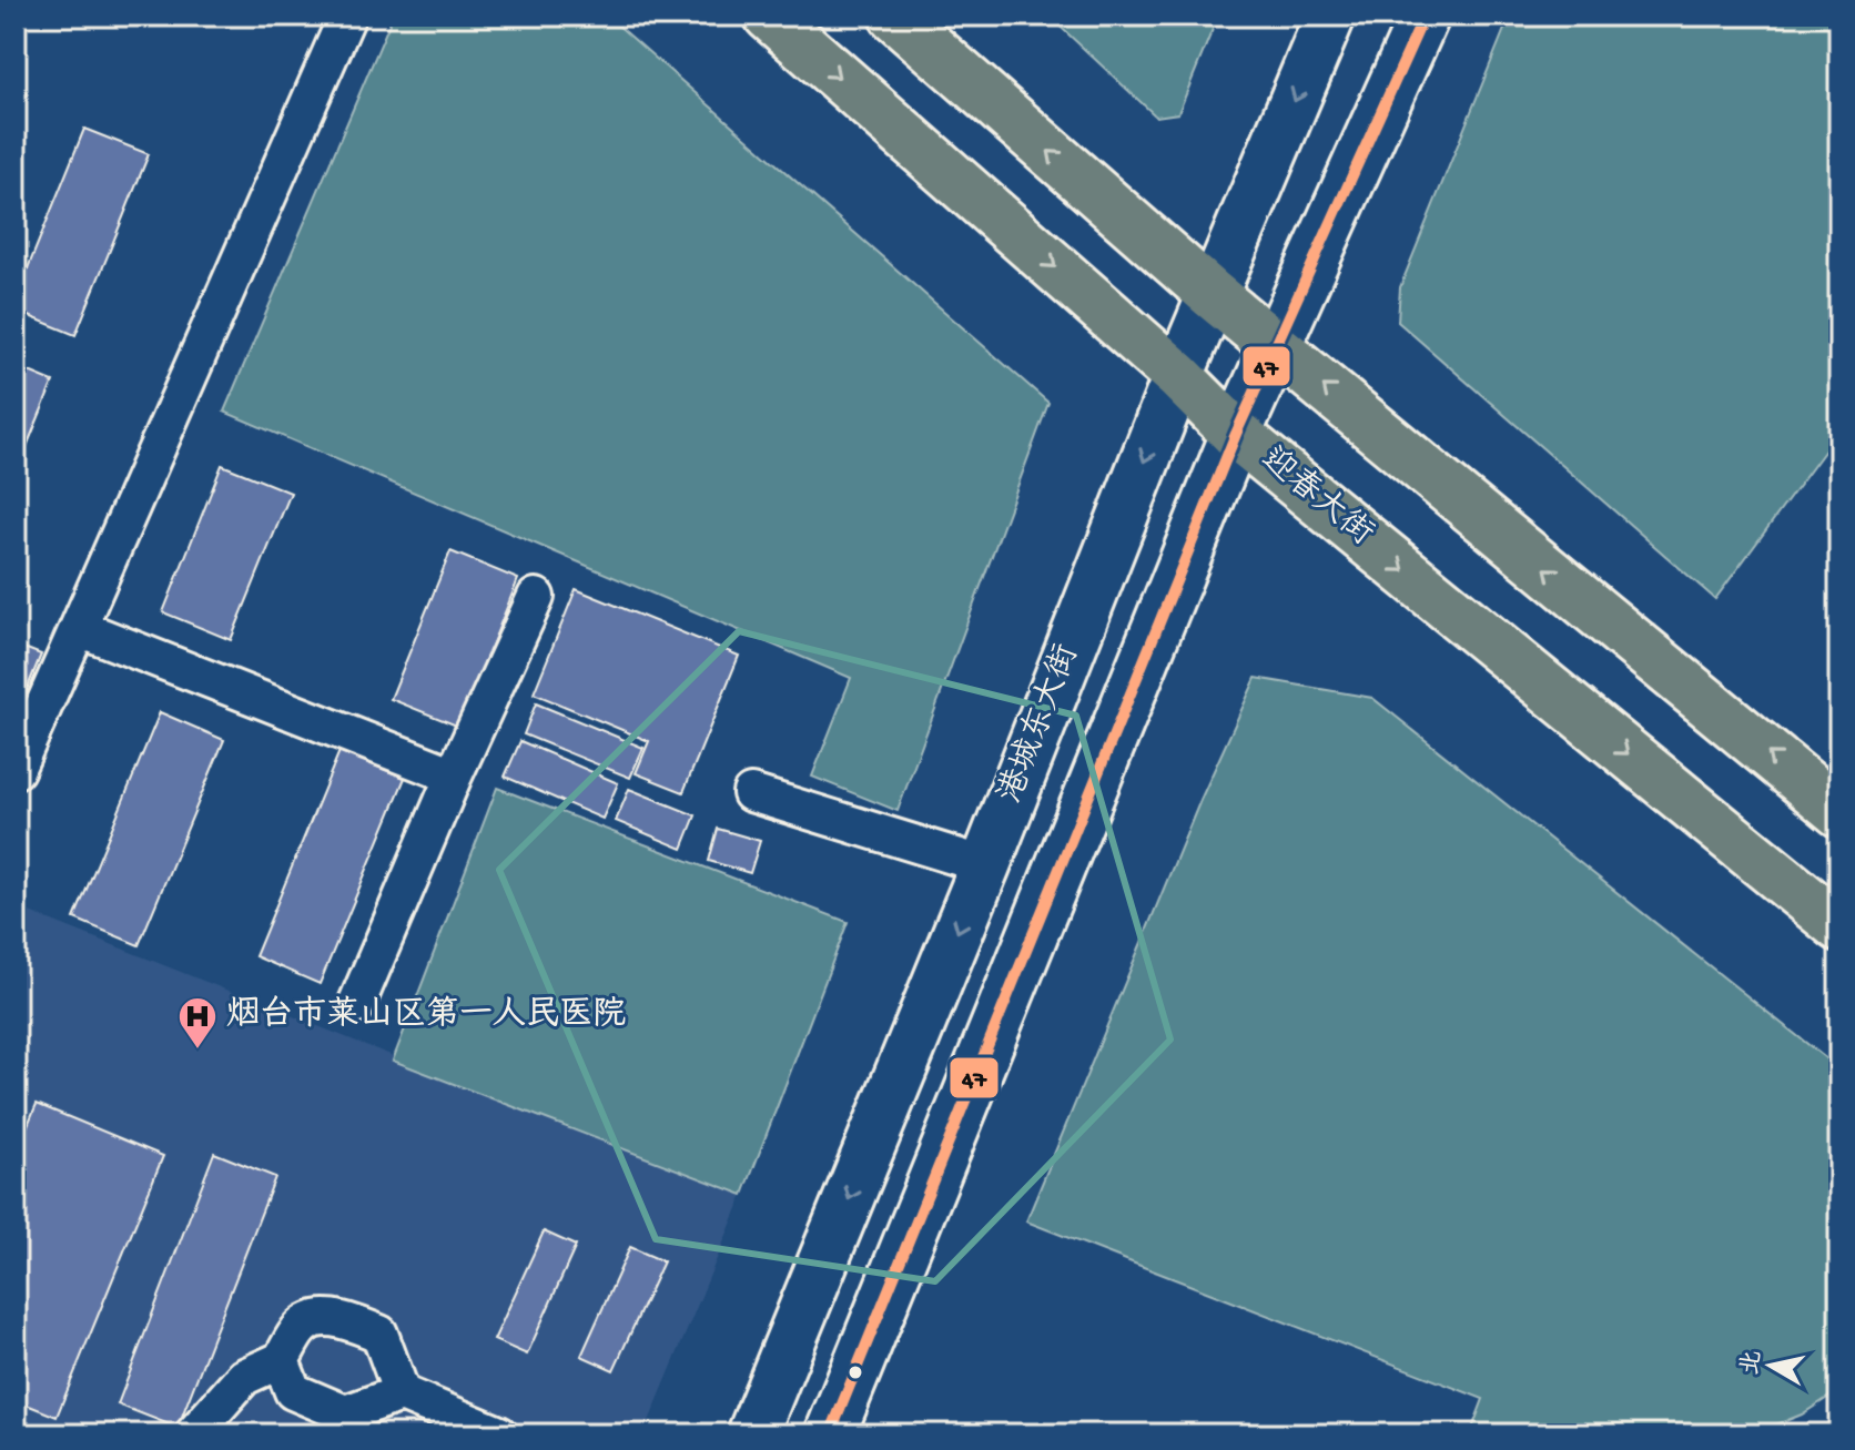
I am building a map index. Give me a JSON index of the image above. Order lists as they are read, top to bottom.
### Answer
{
  "streets": {
    "main road": ["迎春大街", "港城东大街"]
  },
  "crossings": [
    ["迎春大街", "港城东大街"]
  ],
  "places": {
    "hospital": ["烟台市莱山区第一人民医院"]
  },
  "lines": ["transit line 47"],
  "north": "left"
}
